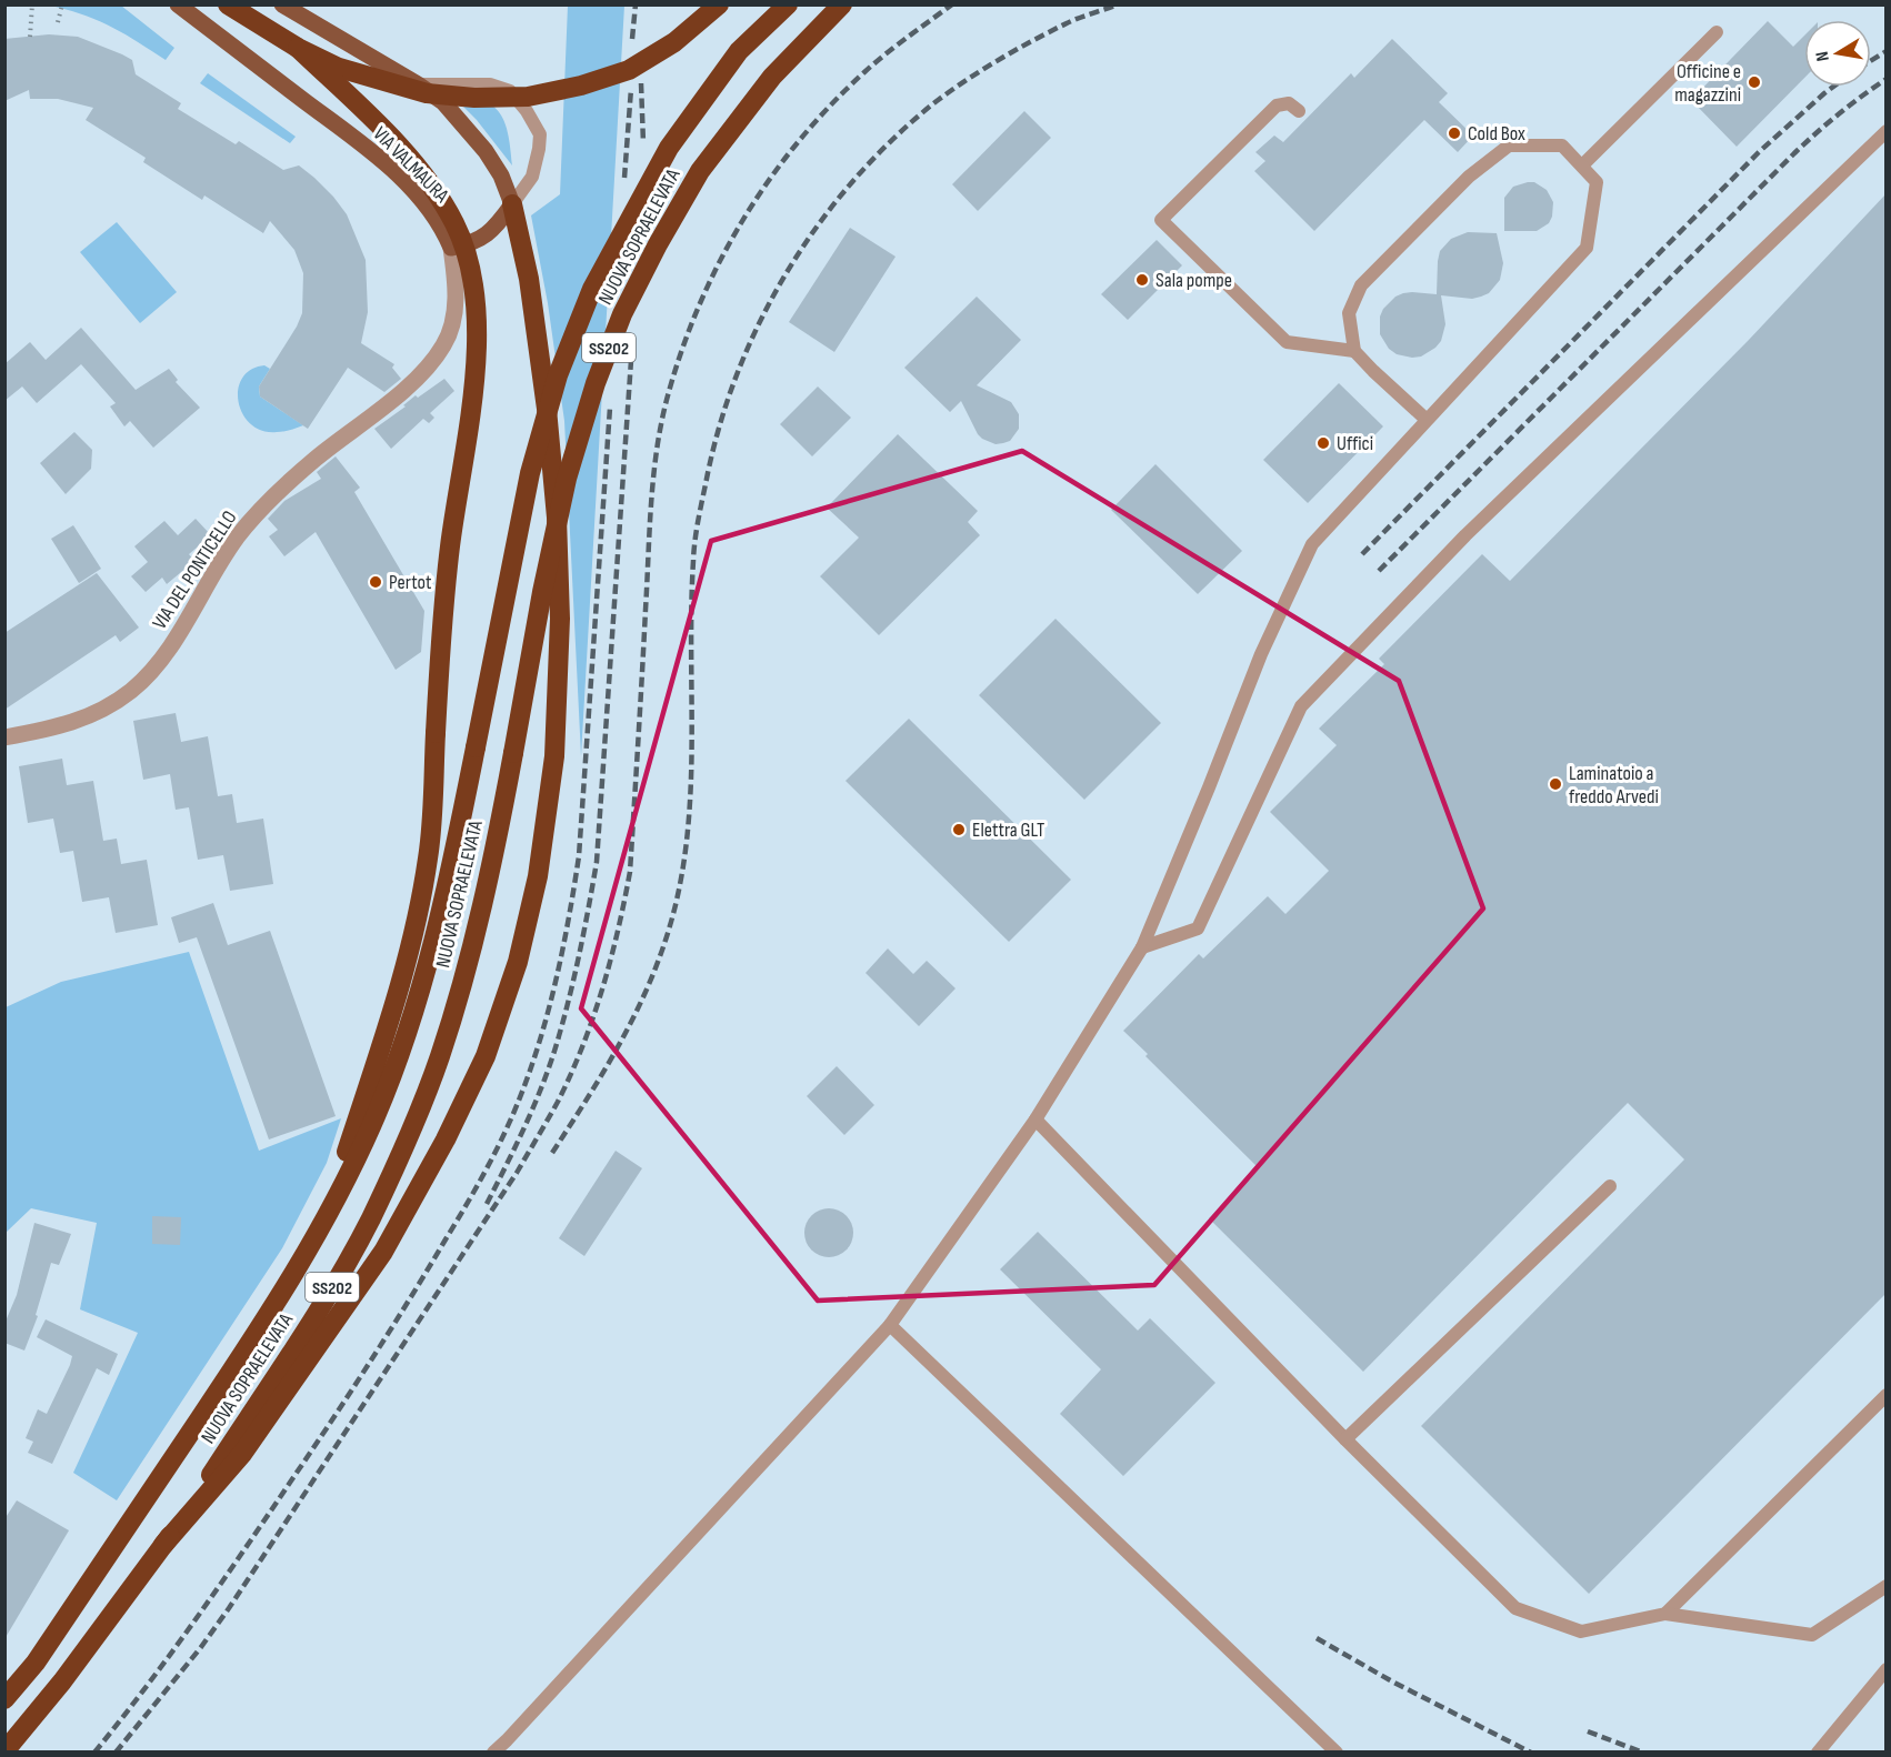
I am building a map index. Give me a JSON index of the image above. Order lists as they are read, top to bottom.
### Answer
{
  "streets": {
    "highway": ["NUOVA SOPRAELEVATA", "SS202"],
    "main road": ["VIA VALMAURA"],
    "street": ["VIA DEL PONTICELLO"]
  },
  "crossings": [
    ["VIA VALMAURA", "VIA DEL PONTICELLO"]
  ],
  "places": [
    "Officine e magazzini",
    "Cold Box",
    "Sala pompe",
    "Uffici",
    "Pertot",
    "Laminatoio a freddo Arvedi",
    "Elettra GLT"
  ],
  "north": "left"
}
